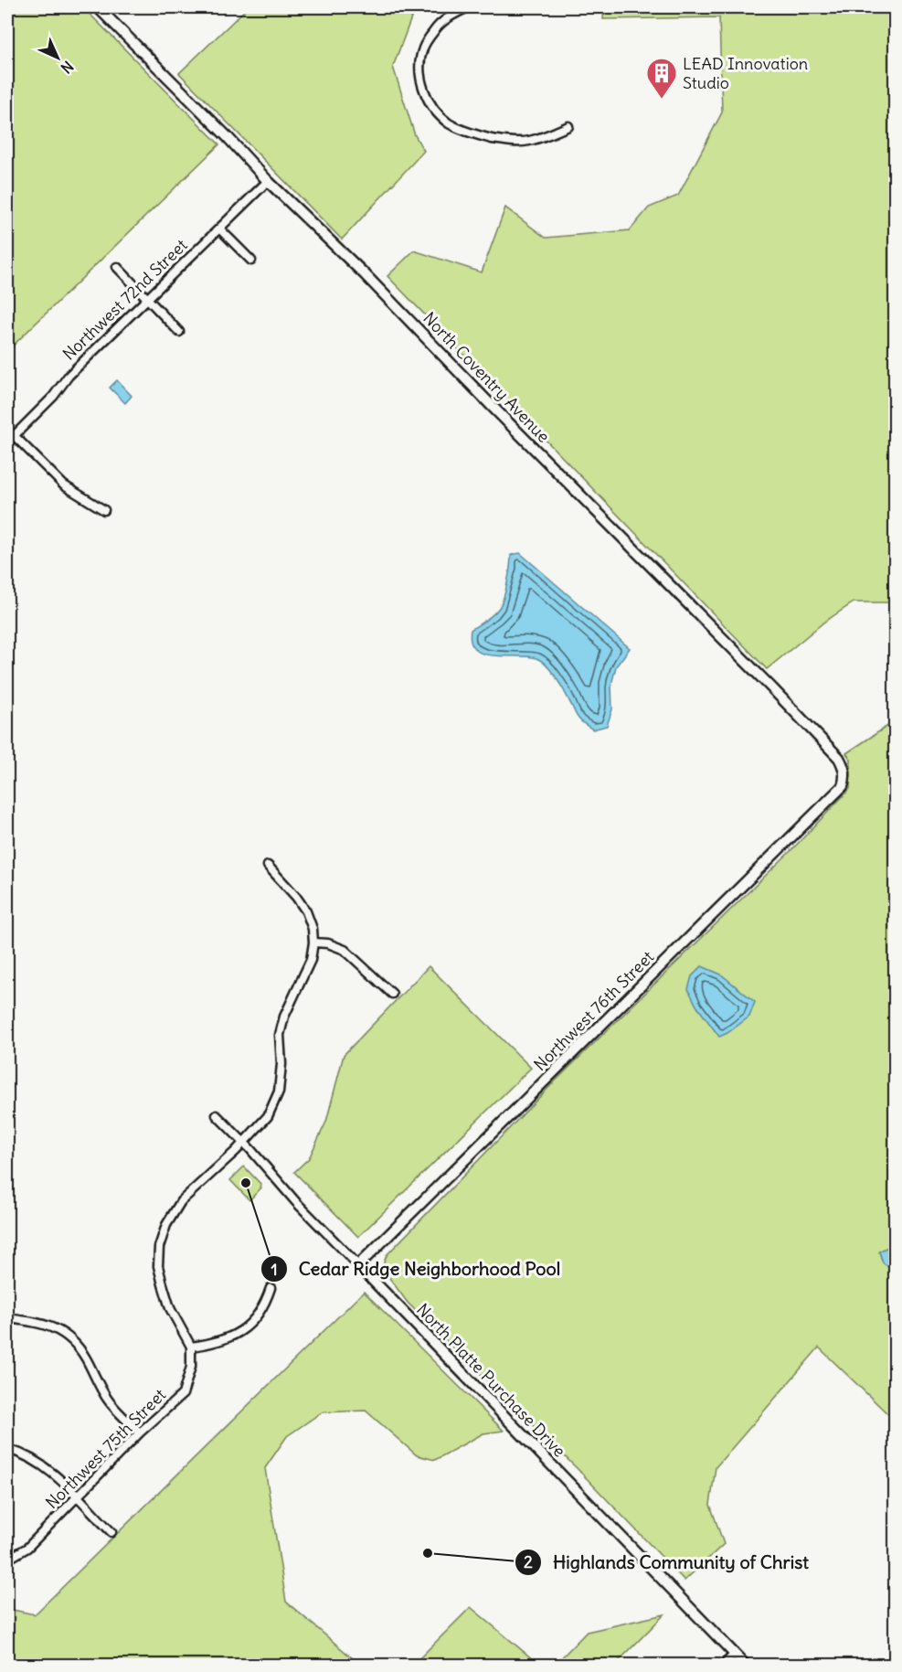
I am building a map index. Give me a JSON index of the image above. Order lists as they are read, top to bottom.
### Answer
{
  "streets": {
    "street": [
      "Northwest 72nd Street",
      "North Coventry Avenue",
      "Northwest 76th Street",
      "North Platte Purchase Drive",
      "Northwest 75th Street"
    ]
  },
  "crossings": [
    ["Northwest 72nd Street", "North Coventry Avenue"],
    ["North Coventry Avenue", "Northwest 76th Street"],
    ["Northwest 76th Street", "North Platte Purchase Drive"]
  ],
  "places": {
    "building": ["LEAD Innovation Studio"],
    "other": ["Cedar Ridge Neighborhood Pool", "Highlands Community of Christ"]
  },
  "north": "bottom right"
}
